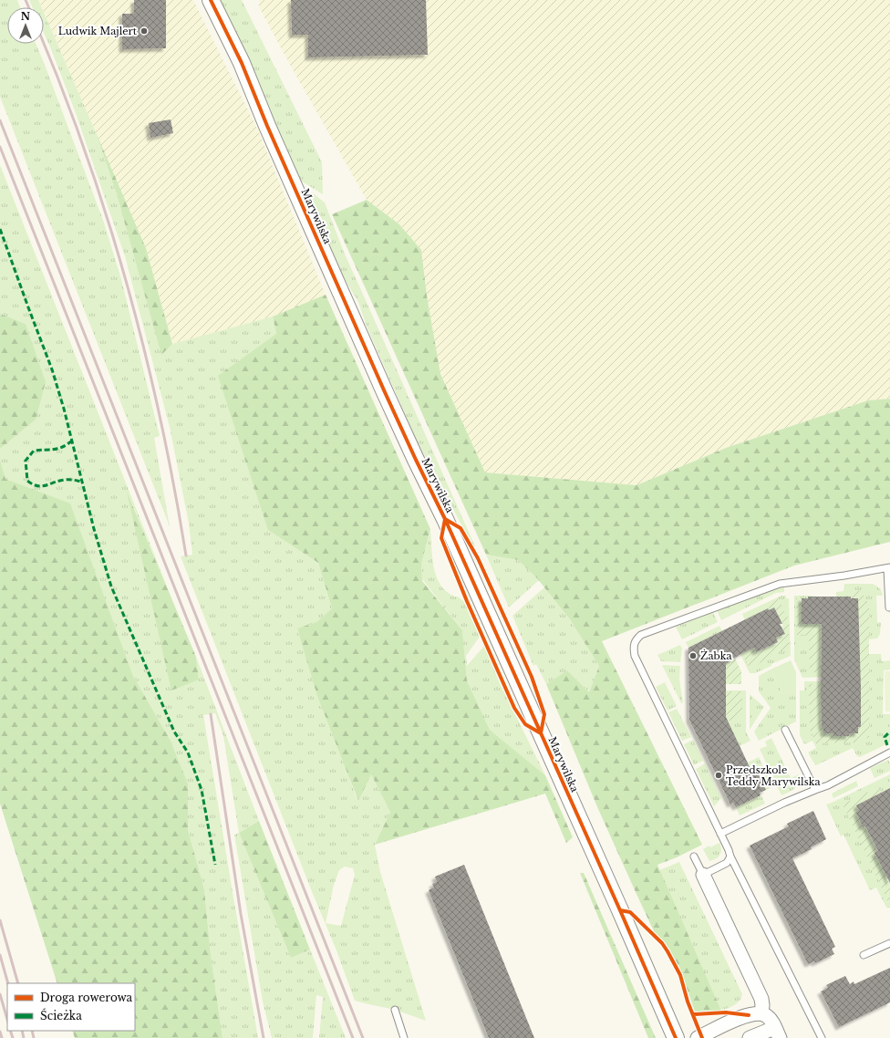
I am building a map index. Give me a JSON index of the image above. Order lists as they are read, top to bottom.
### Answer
{
  "streets": {
    "street": ["Marywilska"]
  },
  "places": ["Ludwik Majlert", "Żabka", "Przedszkole Teddy Marywilska"],
  "legend": ["Droga rowerowa", "Ścieżka"],
  "north": "top"
}
